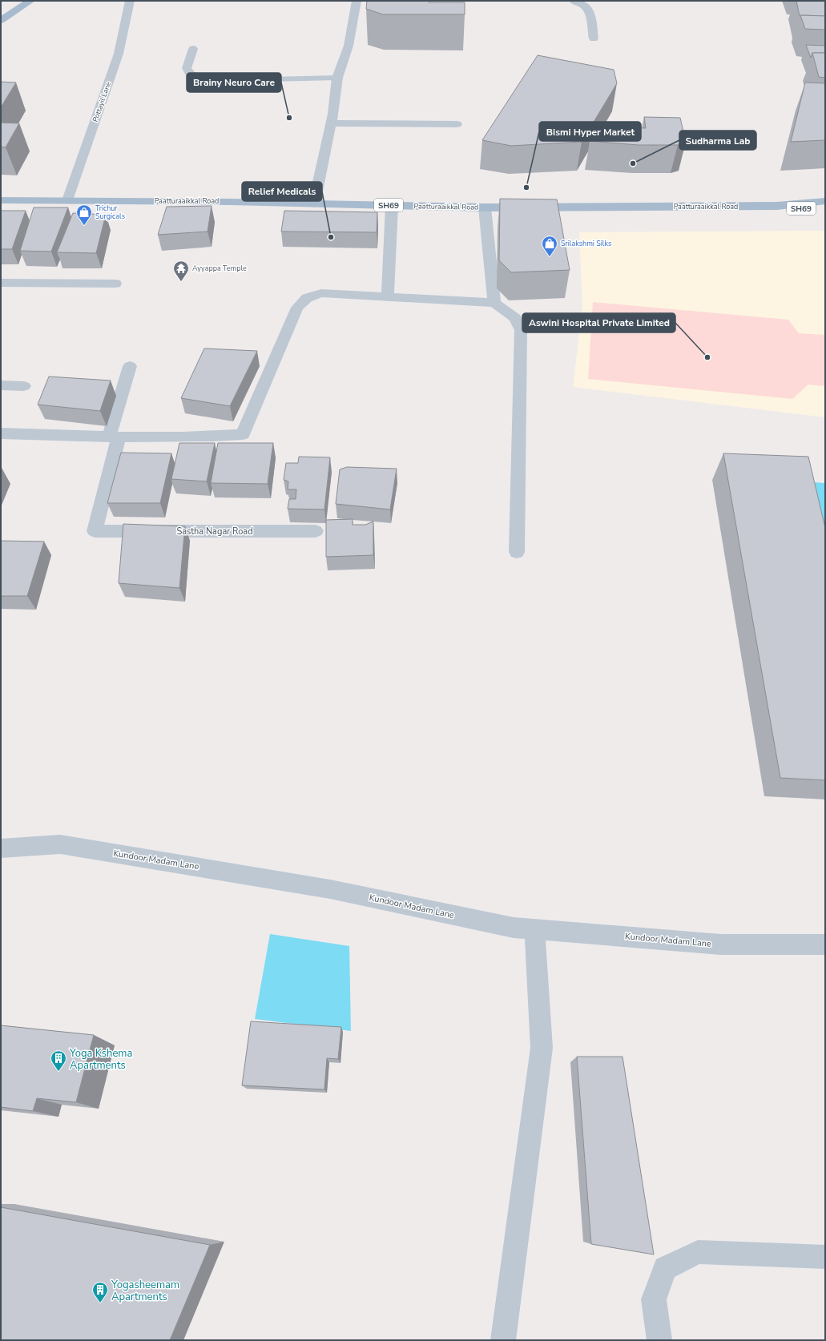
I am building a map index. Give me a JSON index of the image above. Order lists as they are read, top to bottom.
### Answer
{
  "streets": {
    "main road": ["Paatturaaikkal Road", "SH69"],
    "street": ["Pottayil Lane", "Sastha Nagar Road", "Kundoor Madam Lane"]
  },
  "crossings": [
    ["Pottayil Lane", "Paatturaaikkal Road"],
    ["Paatturaaikkal Road", "SH69"]
  ],
  "places": {
    "other": [
      "Brainy Neuro Care",
      "Sudharma Lab",
      "Bismi Hyper Market",
      "Relief Medicals",
      "Aswini Hospital Private Limited"
    ],
    "shop": ["Trichur Surgicals", "Srilakshmi Silks"],
    "temple": ["Ayyappa Temple"],
    "building": ["Yoga Kshema Apartments", "Yogasheemam Apartments"]
  }
}
